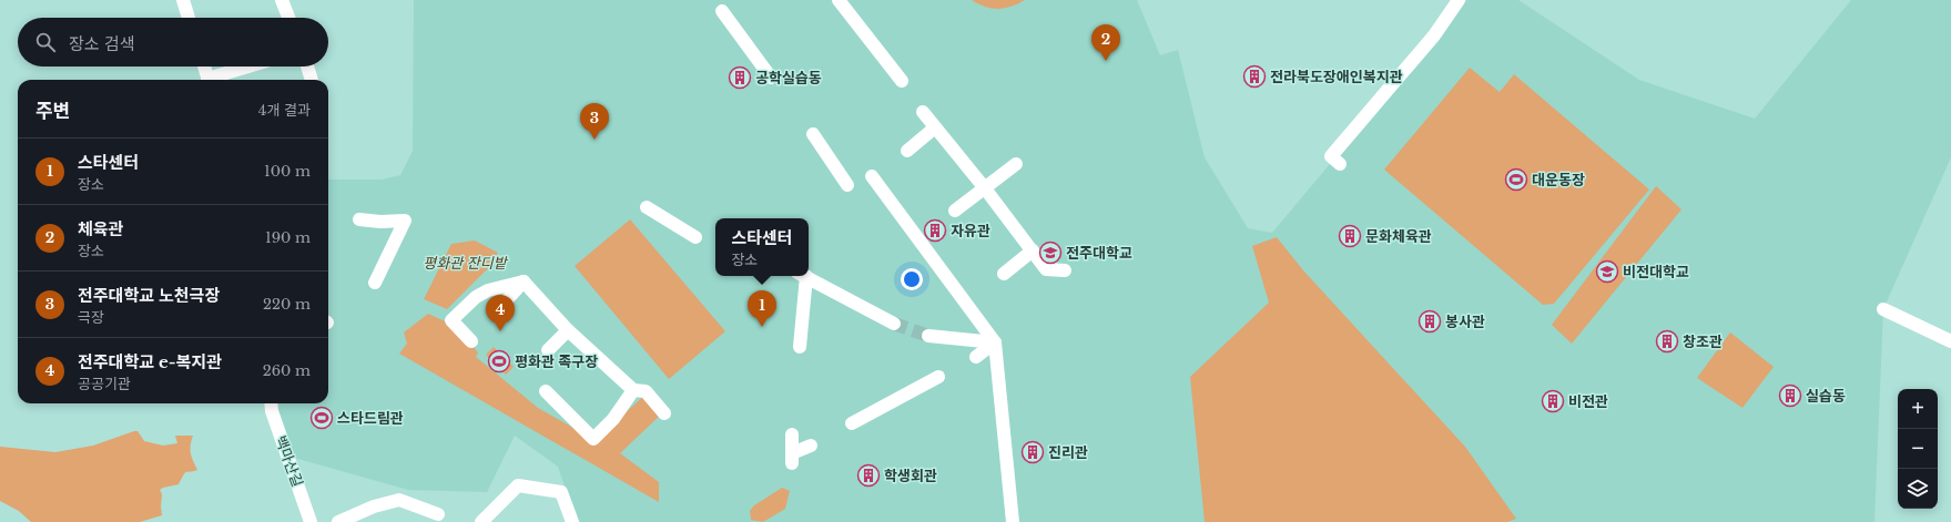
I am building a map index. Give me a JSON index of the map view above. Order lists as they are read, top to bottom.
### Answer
{
  "streets": {
    "street": ["백마산길"]
  },
  "parks": ["평화관 잔디밭"],
  "places": {
    "building": [
      "전라북도장애인복지관",
      "공학실습동",
      "자유관",
      "문화체육관",
      "봉사관",
      "창조관",
      "실습동",
      "비전관",
      "진리관",
      "학생회관"
    ],
    "sports": ["대운동장", "평화관 족구장", "스타드림관"],
    "school or university": ["전주대학교", "비전대학교"]
  },
  "page": {
    "search": "장소 검색",
    "pins": [
      "2",
      "3",
      "1",
      "4"
    ],
    "heading": ["주변", "4개 결과"],
    "list": [
      {
        "mark": "1",
        "name": "스타센터",
        "note": "장소",
        "value": "100 m"
      },
      {
        "mark": "2",
        "name": "체육관",
        "note": "장소",
        "value": "190 m"
      },
      {
        "mark": "3",
        "name": "전주대학교 노천극장",
        "note": "극장",
        "value": "220 m"
      },
      {
        "mark": "4",
        "name": "전주대학교 e-복지관",
        "note": "공공기관",
        "value": "260 m"
      }
    ],
    "popup": ["스타센터", "장소"],
    "map_buttons": ["+", "−"]
  }
}
